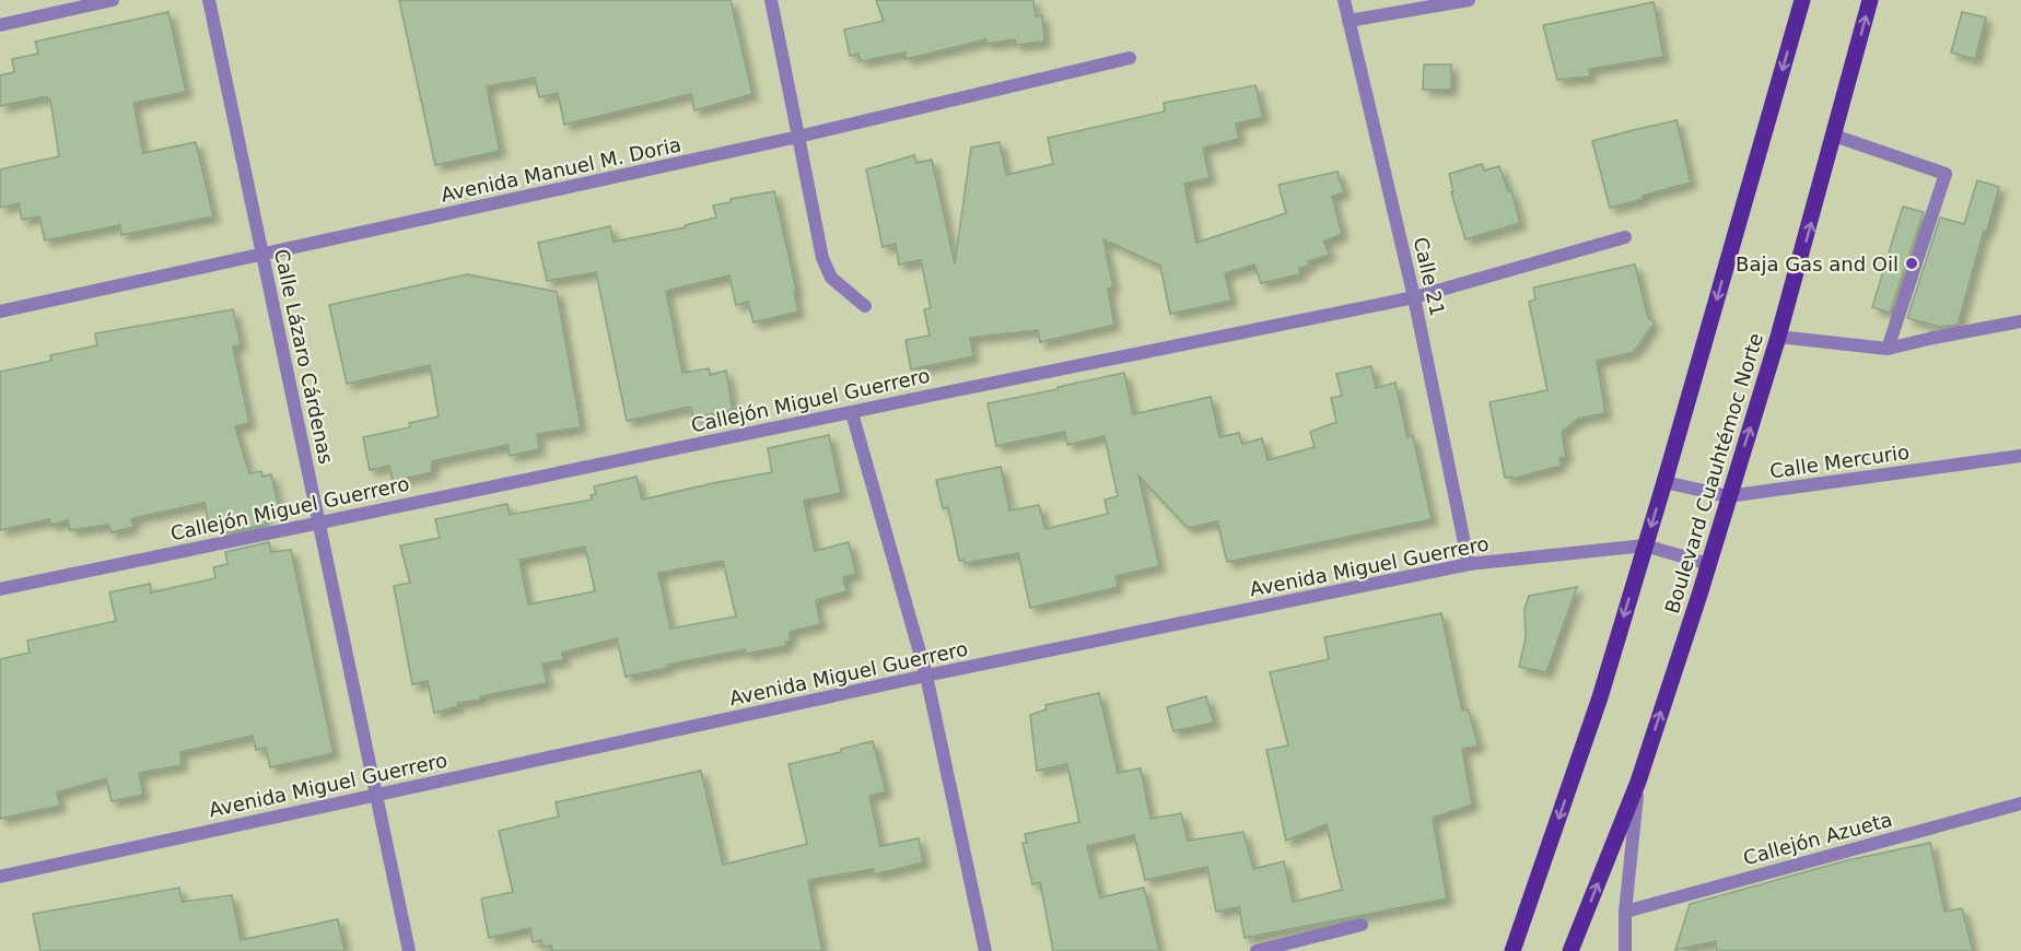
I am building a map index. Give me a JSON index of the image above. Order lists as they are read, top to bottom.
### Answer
{
  "streets": {
    "main road": ["Boulevard Cuauhtémoc Norte"],
    "street": [
      "Avenida Manuel M. Doria",
      "Calle 21",
      "Calle Lázaro Cárdenas",
      "Callejón Miguel Guerrero",
      "Calle Mercurio",
      "Avenida Miguel Guerrero",
      "Callejón Azueta"
    ]
  },
  "crossings": [
    ["Avenida Manuel M. Doria", "Calle Lázaro Cárdenas"],
    ["Calle 21", "Callejón Miguel Guerrero"],
    ["Calle 21", "Avenida Miguel Guerrero"],
    ["Calle Lázaro Cárdenas", "Callejón Miguel Guerrero"],
    ["Calle Lázaro Cárdenas", "Avenida Miguel Guerrero"],
    ["Calle Mercurio", "Boulevard Cuauhtémoc Norte"],
    ["Boulevard Cuauhtémoc Norte", "Avenida Miguel Guerrero"]
  ],
  "places": ["Baja Gas and Oil"]
}
